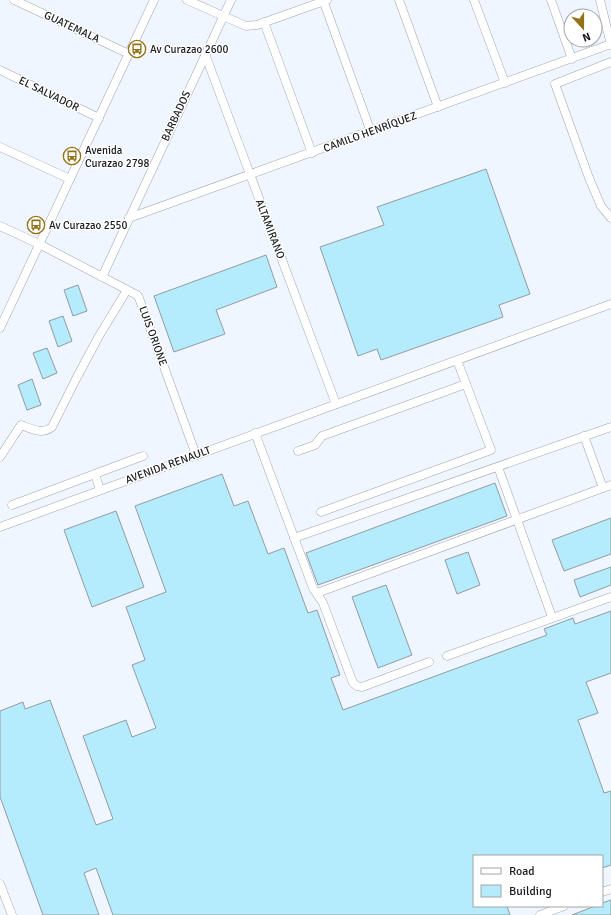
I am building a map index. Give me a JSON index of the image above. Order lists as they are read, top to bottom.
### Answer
{
  "streets": {
    "street": [
      "GUATEMALA",
      "EL SALVADOR",
      "BARBADOS",
      "CAMILO HENRÍQUEZ",
      "ALTAMIRANO",
      "LUIS ORIONE",
      "AVENIDA RENAULT"
    ]
  },
  "crossings": [
    ["BARBADOS", "CAMILO HENRÍQUEZ"],
    ["BARBADOS", "ALTAMIRANO"],
    ["BARBADOS", "LUIS ORIONE"],
    ["CAMILO HENRÍQUEZ", "ALTAMIRANO"],
    ["ALTAMIRANO", "AVENIDA RENAULT"],
    ["LUIS ORIONE", "AVENIDA RENAULT"]
  ],
  "places": {
    "bus stop": ["Av Curazao 2600", "Avenida Curazao 2798", "Av Curazao 2550"]
  },
  "legend": ["Road", "Building"],
  "north": "bottom"
}
